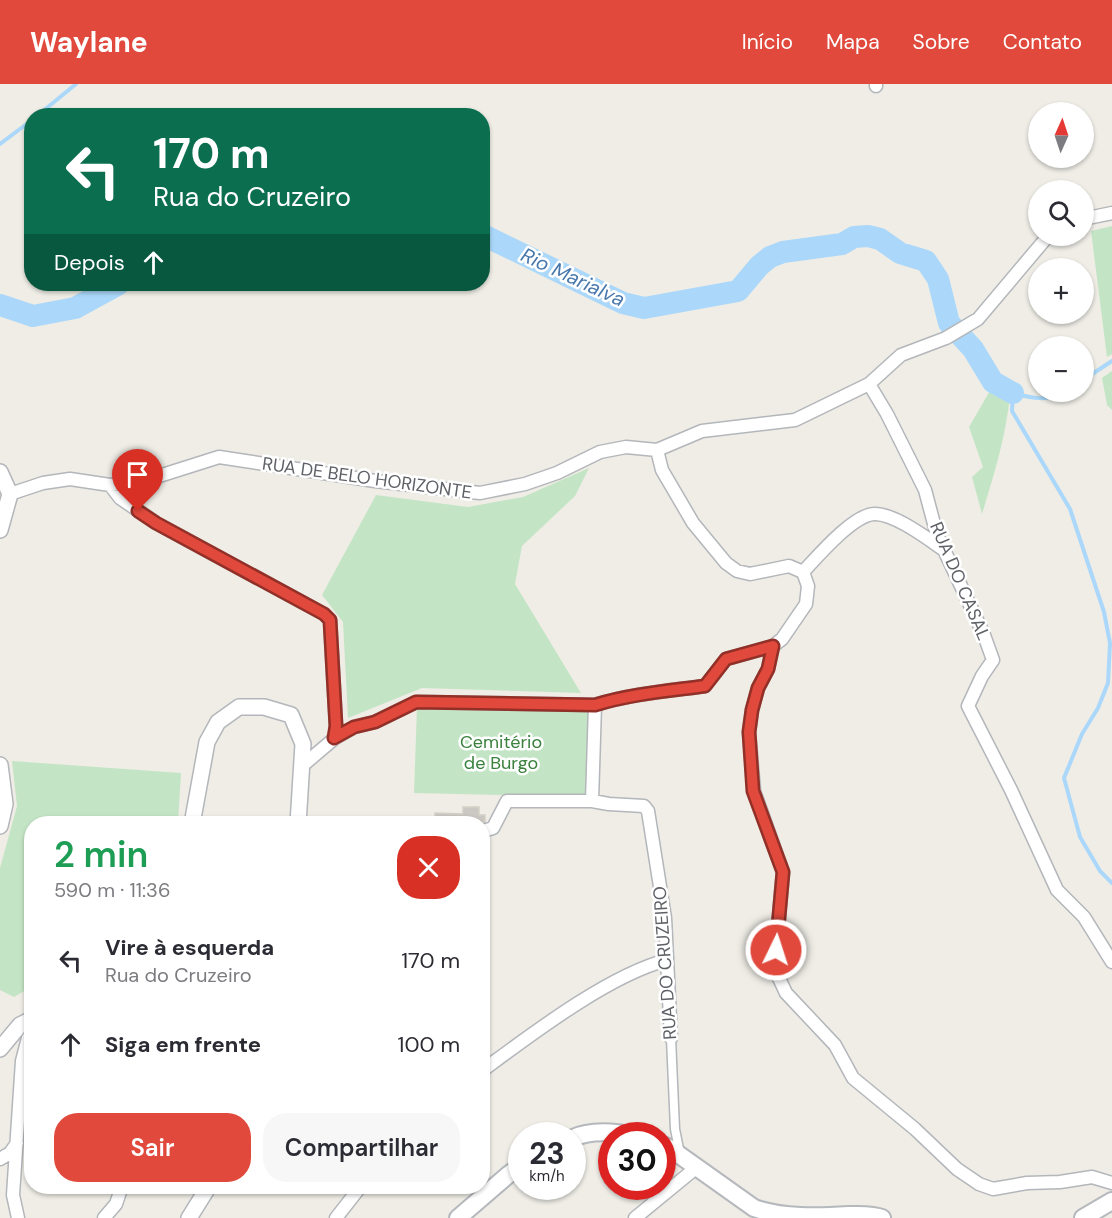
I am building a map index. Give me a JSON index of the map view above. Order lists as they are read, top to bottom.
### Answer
{
  "streets": {
    "street": ["RUA DE BELO HORIZONTE", "RUA DO CASAL", "RUA DO CRUZEIRO"]
  },
  "crossings": [
    ["RUA DE BELO HORIZONTE", "RUA DO CASAL"]
  ],
  "water": ["Rio Marialva"],
  "parks": ["Cemitério de Burgo"],
  "north": "top",
  "page": {
    "header": "Waylane",
    "nav": [
      "Início",
      "Mapa",
      "Sobre",
      "Contato"
    ],
    "map_buttons": ["+", "−"],
    "turn": ["170 m", "Rua do Cruzeiro"],
    "then": "Depois",
    "heading": ["2 min", "590 m · 11:36"],
    "list": [
      {
        "name": "Vire à esquerda",
        "note": "Rua do Cruzeiro",
        "value": "170 m"
      },
      {
        "name": "Siga em frente",
        "value": "100 m"
      }
    ],
    "buttons": ["Sair", "Compartilhar"],
    "speed": "23 km/h",
    "limit": "30"
  }
}
